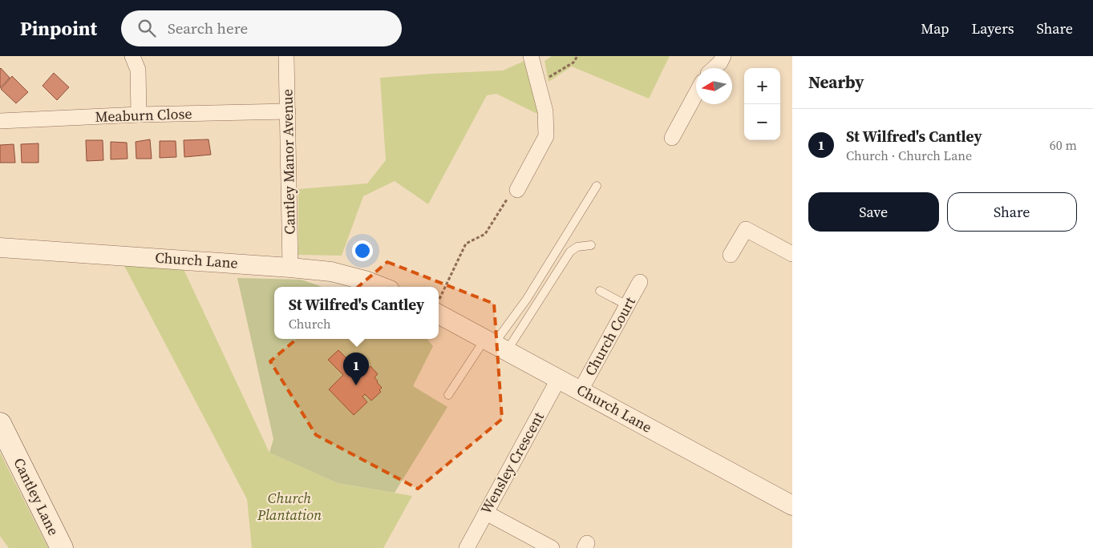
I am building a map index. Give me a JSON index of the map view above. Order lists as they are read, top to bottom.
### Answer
{
  "streets": {
    "main road": ["Cantley Lane"],
    "street": [
      "Meaburn Close",
      "Cantley Manor Avenue",
      "Church Lane",
      "Church Court",
      "Wensley Crescent"
    ]
  },
  "crossings": [
    ["Meaburn Close", "Cantley Manor Avenue"],
    ["Cantley Manor Avenue", "Church Lane"],
    ["Church Lane", "Church Court"],
    ["Church Lane", "Wensley Crescent"]
  ],
  "parks": ["Church Plantation"],
  "north": "left",
  "page": {
    "header": "Pinpoint",
    "search": "Search here",
    "nav": ["Map", "Layers", "Share"],
    "heading": "Nearby",
    "map_buttons": ["+", "−"],
    "list": [
      {
        "mark": "1",
        "name": "St Wilfred's Cantley",
        "note": "Church · Church Lane",
        "value": "60 m"
      }
    ],
    "buttons": ["Save", "Share"],
    "popup": ["St Wilfred's Cantley", "Church"],
    "pins": "1"
  }
}
